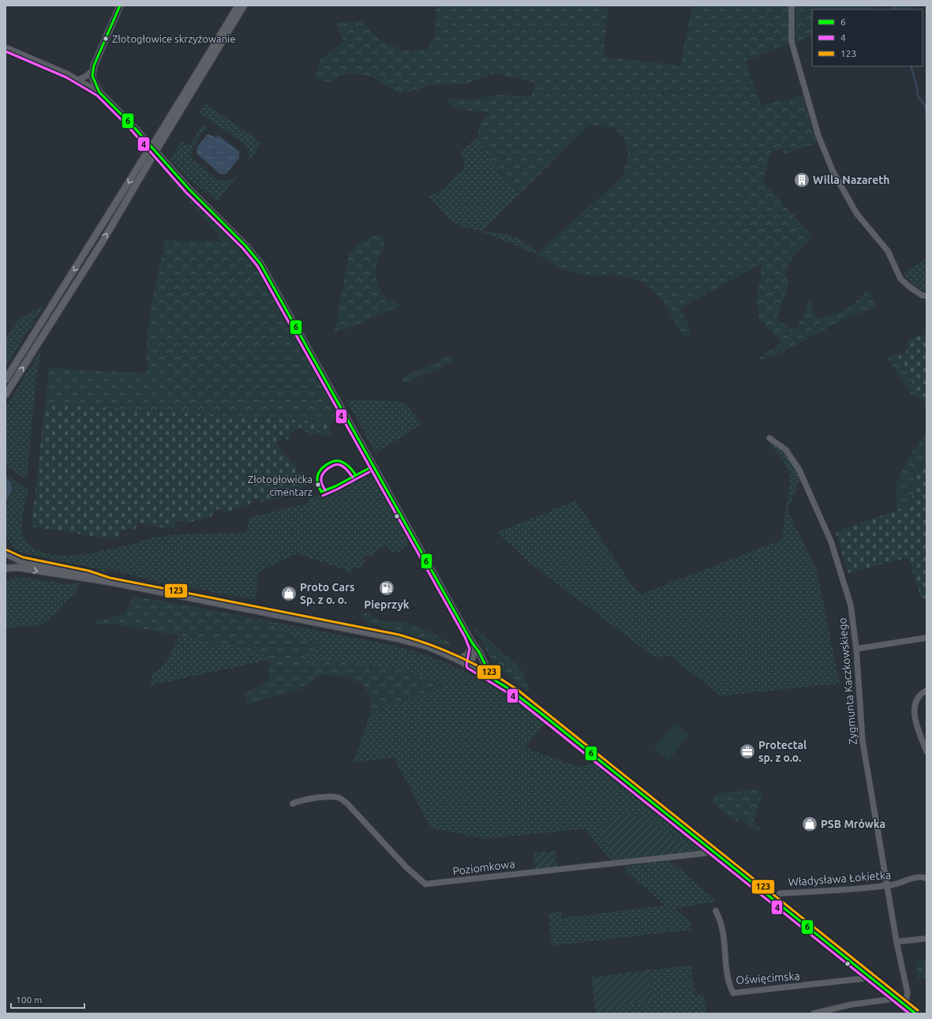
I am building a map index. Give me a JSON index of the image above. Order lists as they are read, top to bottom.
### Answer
{
  "streets": {
    "street": [
      "Zygmunta Kaczkowskiego",
      "Poziomkowa",
      "Władysława Łokietka",
      "Oświęcimska"
    ]
  },
  "crossings": [
    ["Zygmunta Kaczkowskiego", "Władysława Łokietka"]
  ],
  "places": {
    "other": ["Złotogłowice skrzyżowanie", "Złotogłowicka cmentarz"],
    "building": ["Willa Nazareth"],
    "fuel station": ["Pieprzyk"],
    "shop": ["Proto Cars Sp. z o. o.", "PSB Mrówka"],
    "office": ["Protectal sp. z o.o."]
  },
  "lines": ["transit line 6", "transit line 4", "transit line 123"],
  "legend": ["6", "4", "123"],
  "scale_bar": "100 m"
}
